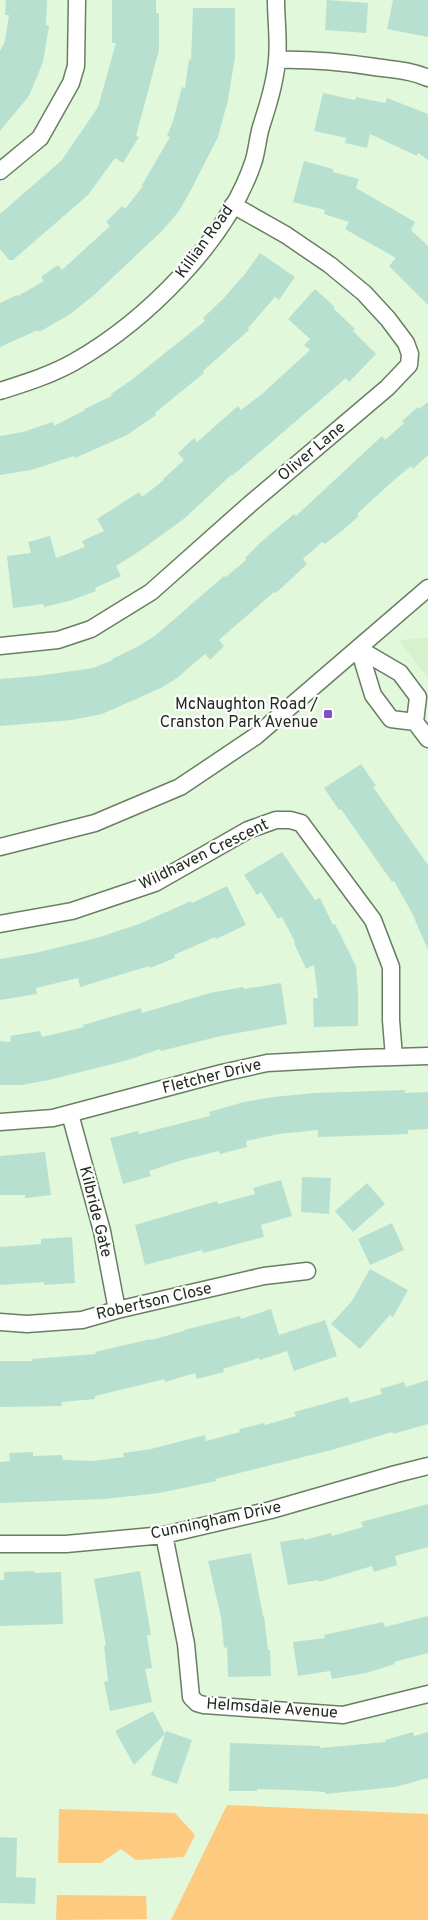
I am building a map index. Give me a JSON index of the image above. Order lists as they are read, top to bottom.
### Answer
{
  "streets": {
    "street": [
      "Killian Road",
      "Oliver Lane",
      "Wildhaven Crescent",
      "Fletcher Drive",
      "Kilbride Gate",
      "Robertson Close",
      "Cunningham Drive",
      "Helmsdale Avenue"
    ]
  },
  "crossings": [
    ["Killian Road", "Oliver Lane"],
    ["Wildhaven Crescent", "Fletcher Drive"],
    ["Fletcher Drive", "Kilbride Gate"],
    ["Kilbride Gate", "Robertson Close"],
    ["Cunningham Drive", "Helmsdale Avenue"]
  ],
  "places": {
    "transit": ["McNaughton Road / Cranston Park Avenue"]
  }
}
